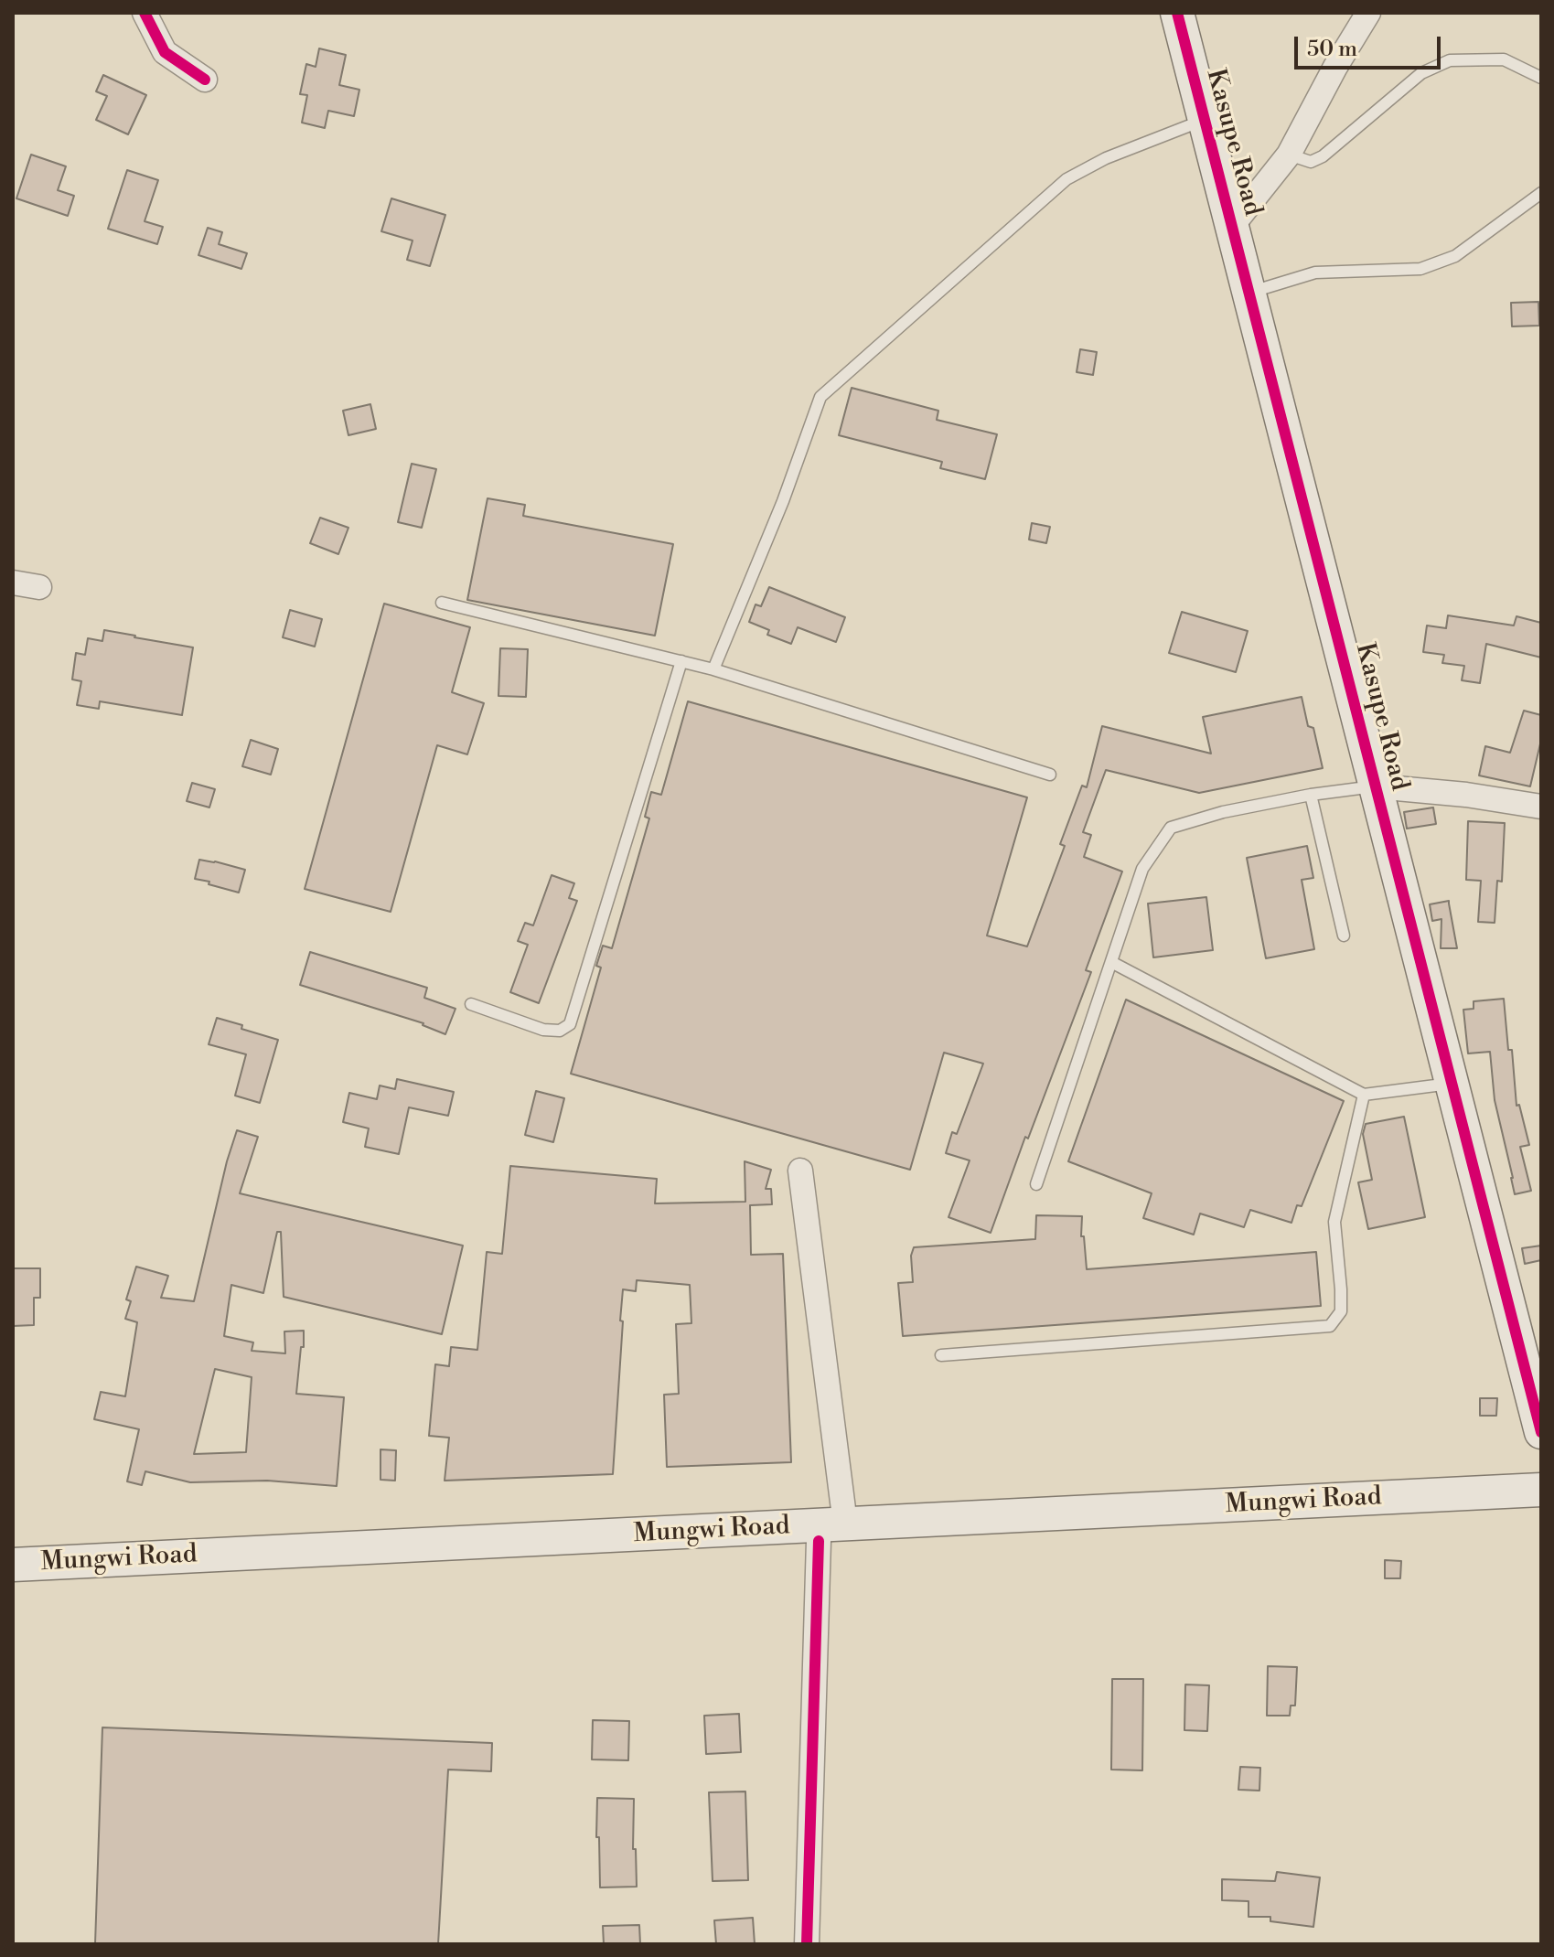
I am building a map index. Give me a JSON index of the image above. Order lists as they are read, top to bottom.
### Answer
{
  "streets": {
    "main road": ["Kasupe Road", "Mungwi Road"]
  },
  "scale_bar": "50 m"
}
